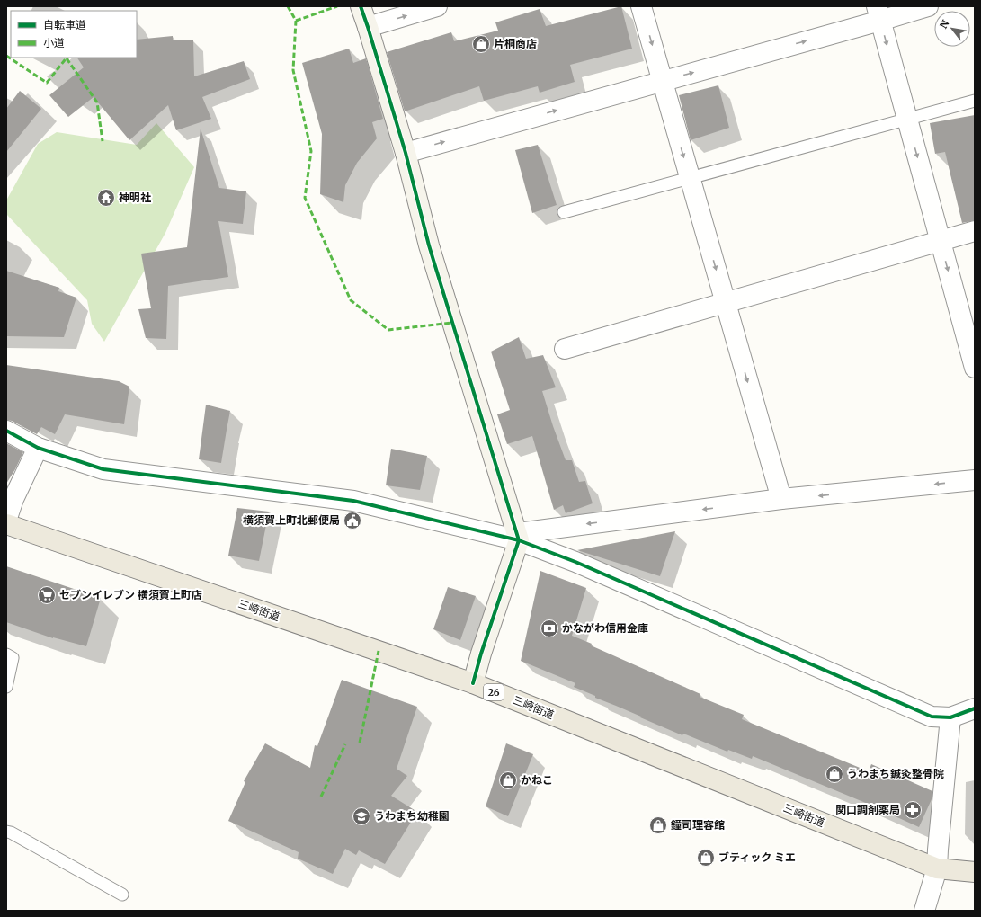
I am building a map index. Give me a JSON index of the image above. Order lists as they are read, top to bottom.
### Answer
{
  "streets": {
    "main road": ["三崎街道", "26"]
  },
  "places": {
    "shop": [
      "片桐商店",
      "うわまち鍼灸整骨院",
      "かねこ",
      "鐘司理容館",
      "ブティック ミエ"
    ],
    "temple": ["神明社"],
    "public building": ["横須賀上町北郵便局"],
    "supermarket": ["セブンイレブン 横須賀上町店"],
    "bank": ["かながわ信用金庫"],
    "pharmacy": ["関口調剤薬局"],
    "school or university": ["うわまち幼稚園"]
  },
  "legend": ["自転車道", "小道"],
  "north": "top left"
}
